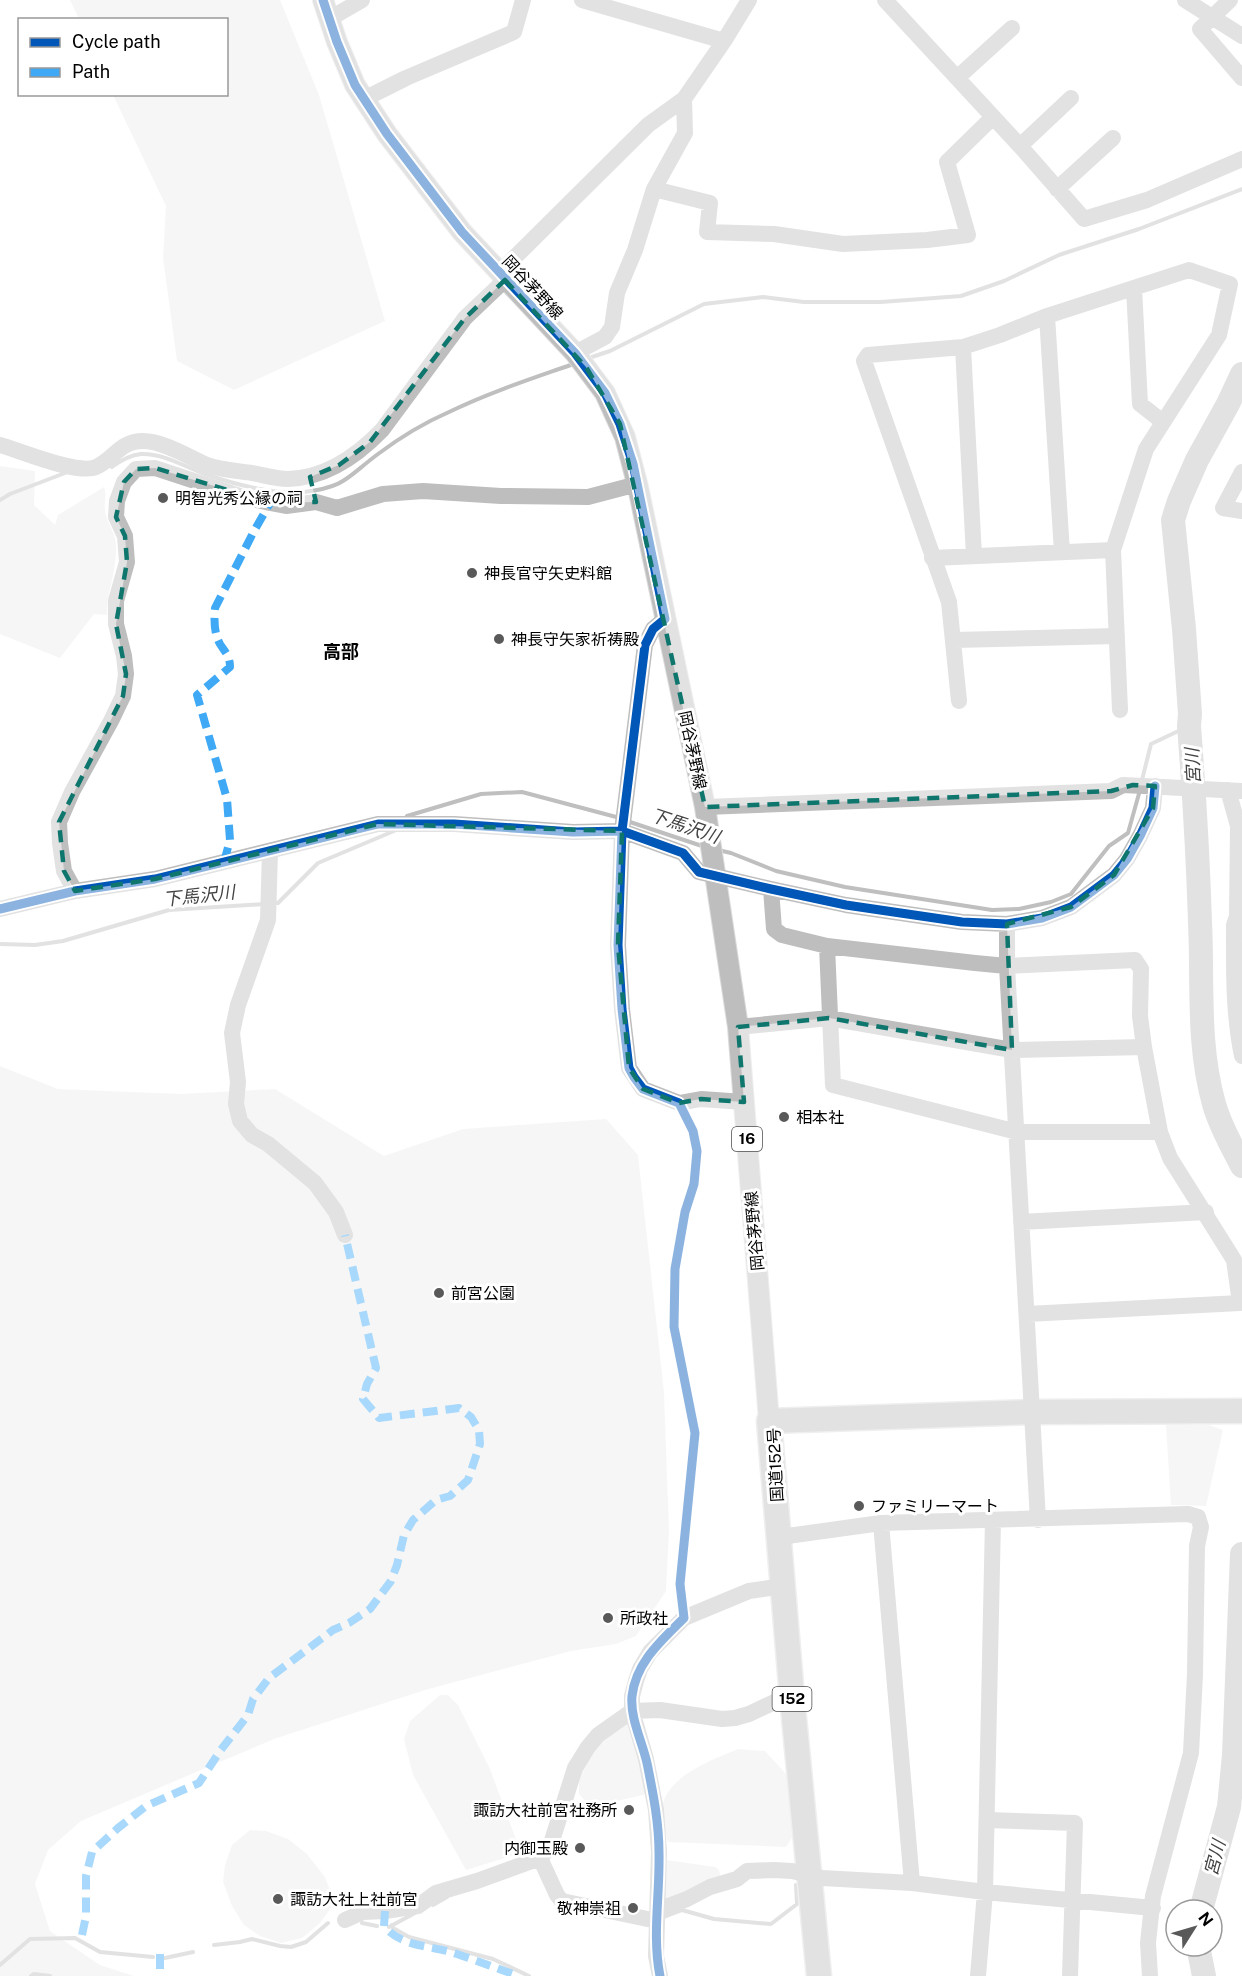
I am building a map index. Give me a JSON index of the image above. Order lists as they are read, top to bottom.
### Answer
{
  "streets": {
    "highway": ["国道152号", "152"],
    "main road": ["岡谷茅野線", "16"]
  },
  "crossings": [
    ["岡谷茅野線", "国道152号"]
  ],
  "districts": ["高部"],
  "water": ["宮川", "下馬沢川"],
  "places": [
    "明智光秀公縁の祠",
    "神長官守矢史料館",
    "神長守矢家祈祷殿",
    "相本社",
    "前宮公園",
    "ファミリーマート",
    "所政社",
    "諏訪大社前宮社務所",
    "内御玉殿",
    "諏訪大社上社前宮",
    "敬神崇祖"
  ],
  "legend": ["Cycle path", "Path"],
  "north": "top right"
}
